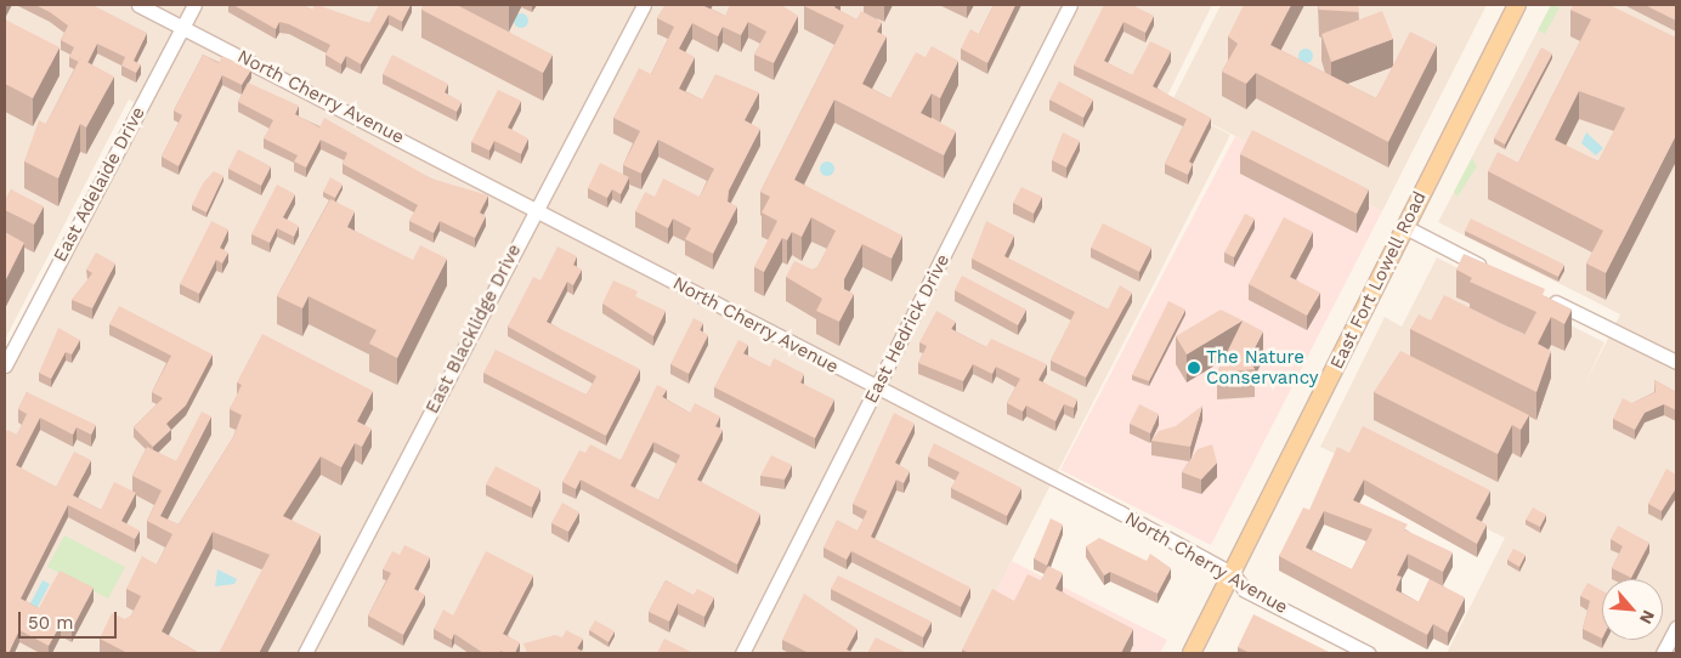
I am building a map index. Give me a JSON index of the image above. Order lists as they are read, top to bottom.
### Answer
{
  "streets": {
    "main road": ["East Fort Lowell Road"],
    "street": [
      "North Cherry Avenue",
      "East Adelaide Drive",
      "East Blacklidge Drive",
      "East Hedrick Drive"
    ]
  },
  "crossings": [
    ["North Cherry Avenue", "East Adelaide Drive"],
    ["North Cherry Avenue", "East Fort Lowell Road"],
    ["North Cherry Avenue", "East Blacklidge Drive"],
    ["North Cherry Avenue", "East Hedrick Drive"]
  ],
  "places": ["The Nature Conservancy"],
  "scale_bar": "50 m",
  "north": "bottom right"
}
